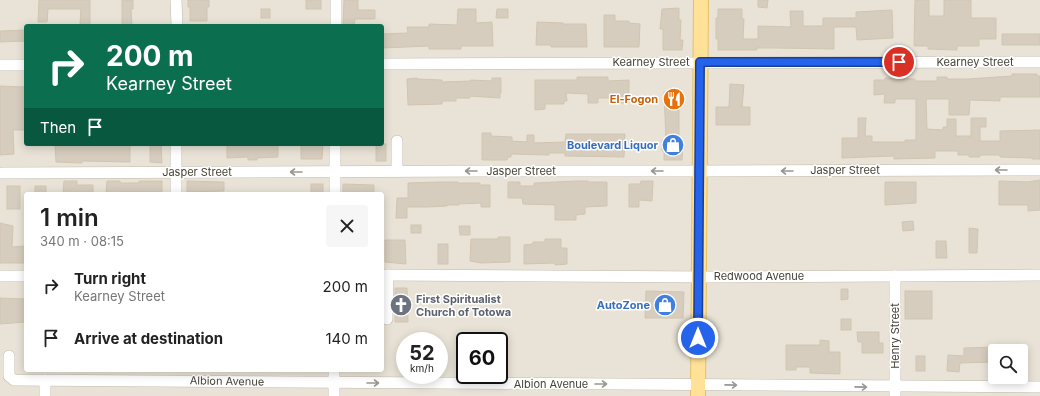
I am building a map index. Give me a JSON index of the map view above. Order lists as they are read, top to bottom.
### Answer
{
  "streets": {
    "street": [
      "Kearney Street",
      "Jasper Street",
      "Redwood Avenue",
      "Henry Street",
      "Albion Avenue"
    ]
  },
  "crossings": [
    ["Redwood Avenue", "Henry Street"],
    ["Henry Street", "Albion Avenue"]
  ],
  "one_way": ["Jasper Street", "Albion Avenue"],
  "places": {
    "restaurant": ["El-Fogon"],
    "shop": ["Boulevard Liquor", "AutoZone"],
    "church": ["First Spiritualist Church of Totowa"]
  },
  "page": {
    "turn": ["200 m", "Kearney Street"],
    "then": "Then",
    "heading": ["1 min", "340 m · 08:15"],
    "list": [
      {
        "name": "Turn right",
        "note": "Kearney Street",
        "value": "200 m"
      },
      {
        "name": "Arrive at destination",
        "value": "140 m"
      }
    ],
    "speed": "52 km/h",
    "limit": "60"
  }
}
